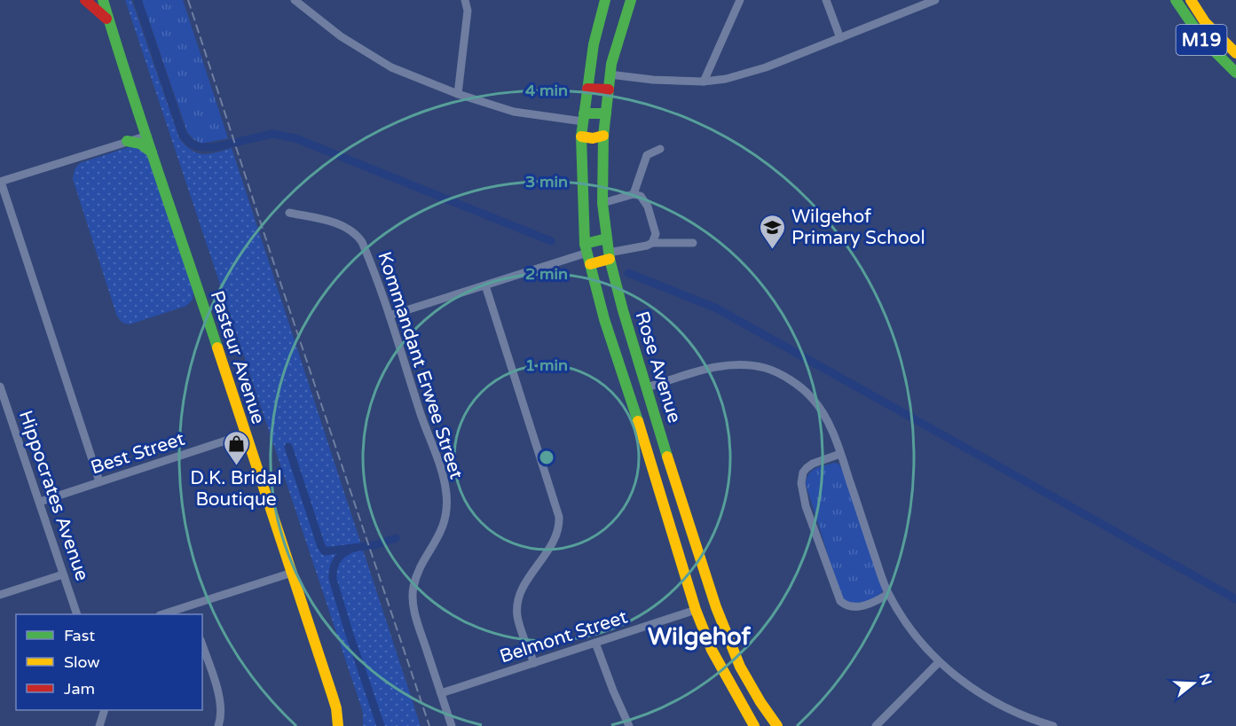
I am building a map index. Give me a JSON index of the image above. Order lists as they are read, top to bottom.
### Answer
{
  "streets": {
    "main road": ["M19", "Pasteur Avenue", "Rose Avenue"],
    "street": [
      "Kommandant Erwee Street",
      "Best Street",
      "Hippocrates Avenue",
      "Belmont Street"
    ]
  },
  "crossings": [
    ["Pasteur Avenue", "Best Street"],
    ["Kommandant Erwee Street", "Belmont Street"],
    ["Rose Avenue", "Belmont Street"],
    ["Best Street", "Hippocrates Avenue"]
  ],
  "districts": ["Wilgehof"],
  "places": {
    "school or university": ["Wilgehof Primary School"],
    "shop": ["D.K. Bridal Boutique"]
  },
  "legend": ["Fast", "Slow", "Jam"],
  "north": "right",
  "rings": [
    "4 min",
    "3 min",
    "2 min",
    "1 min"
  ]
}
